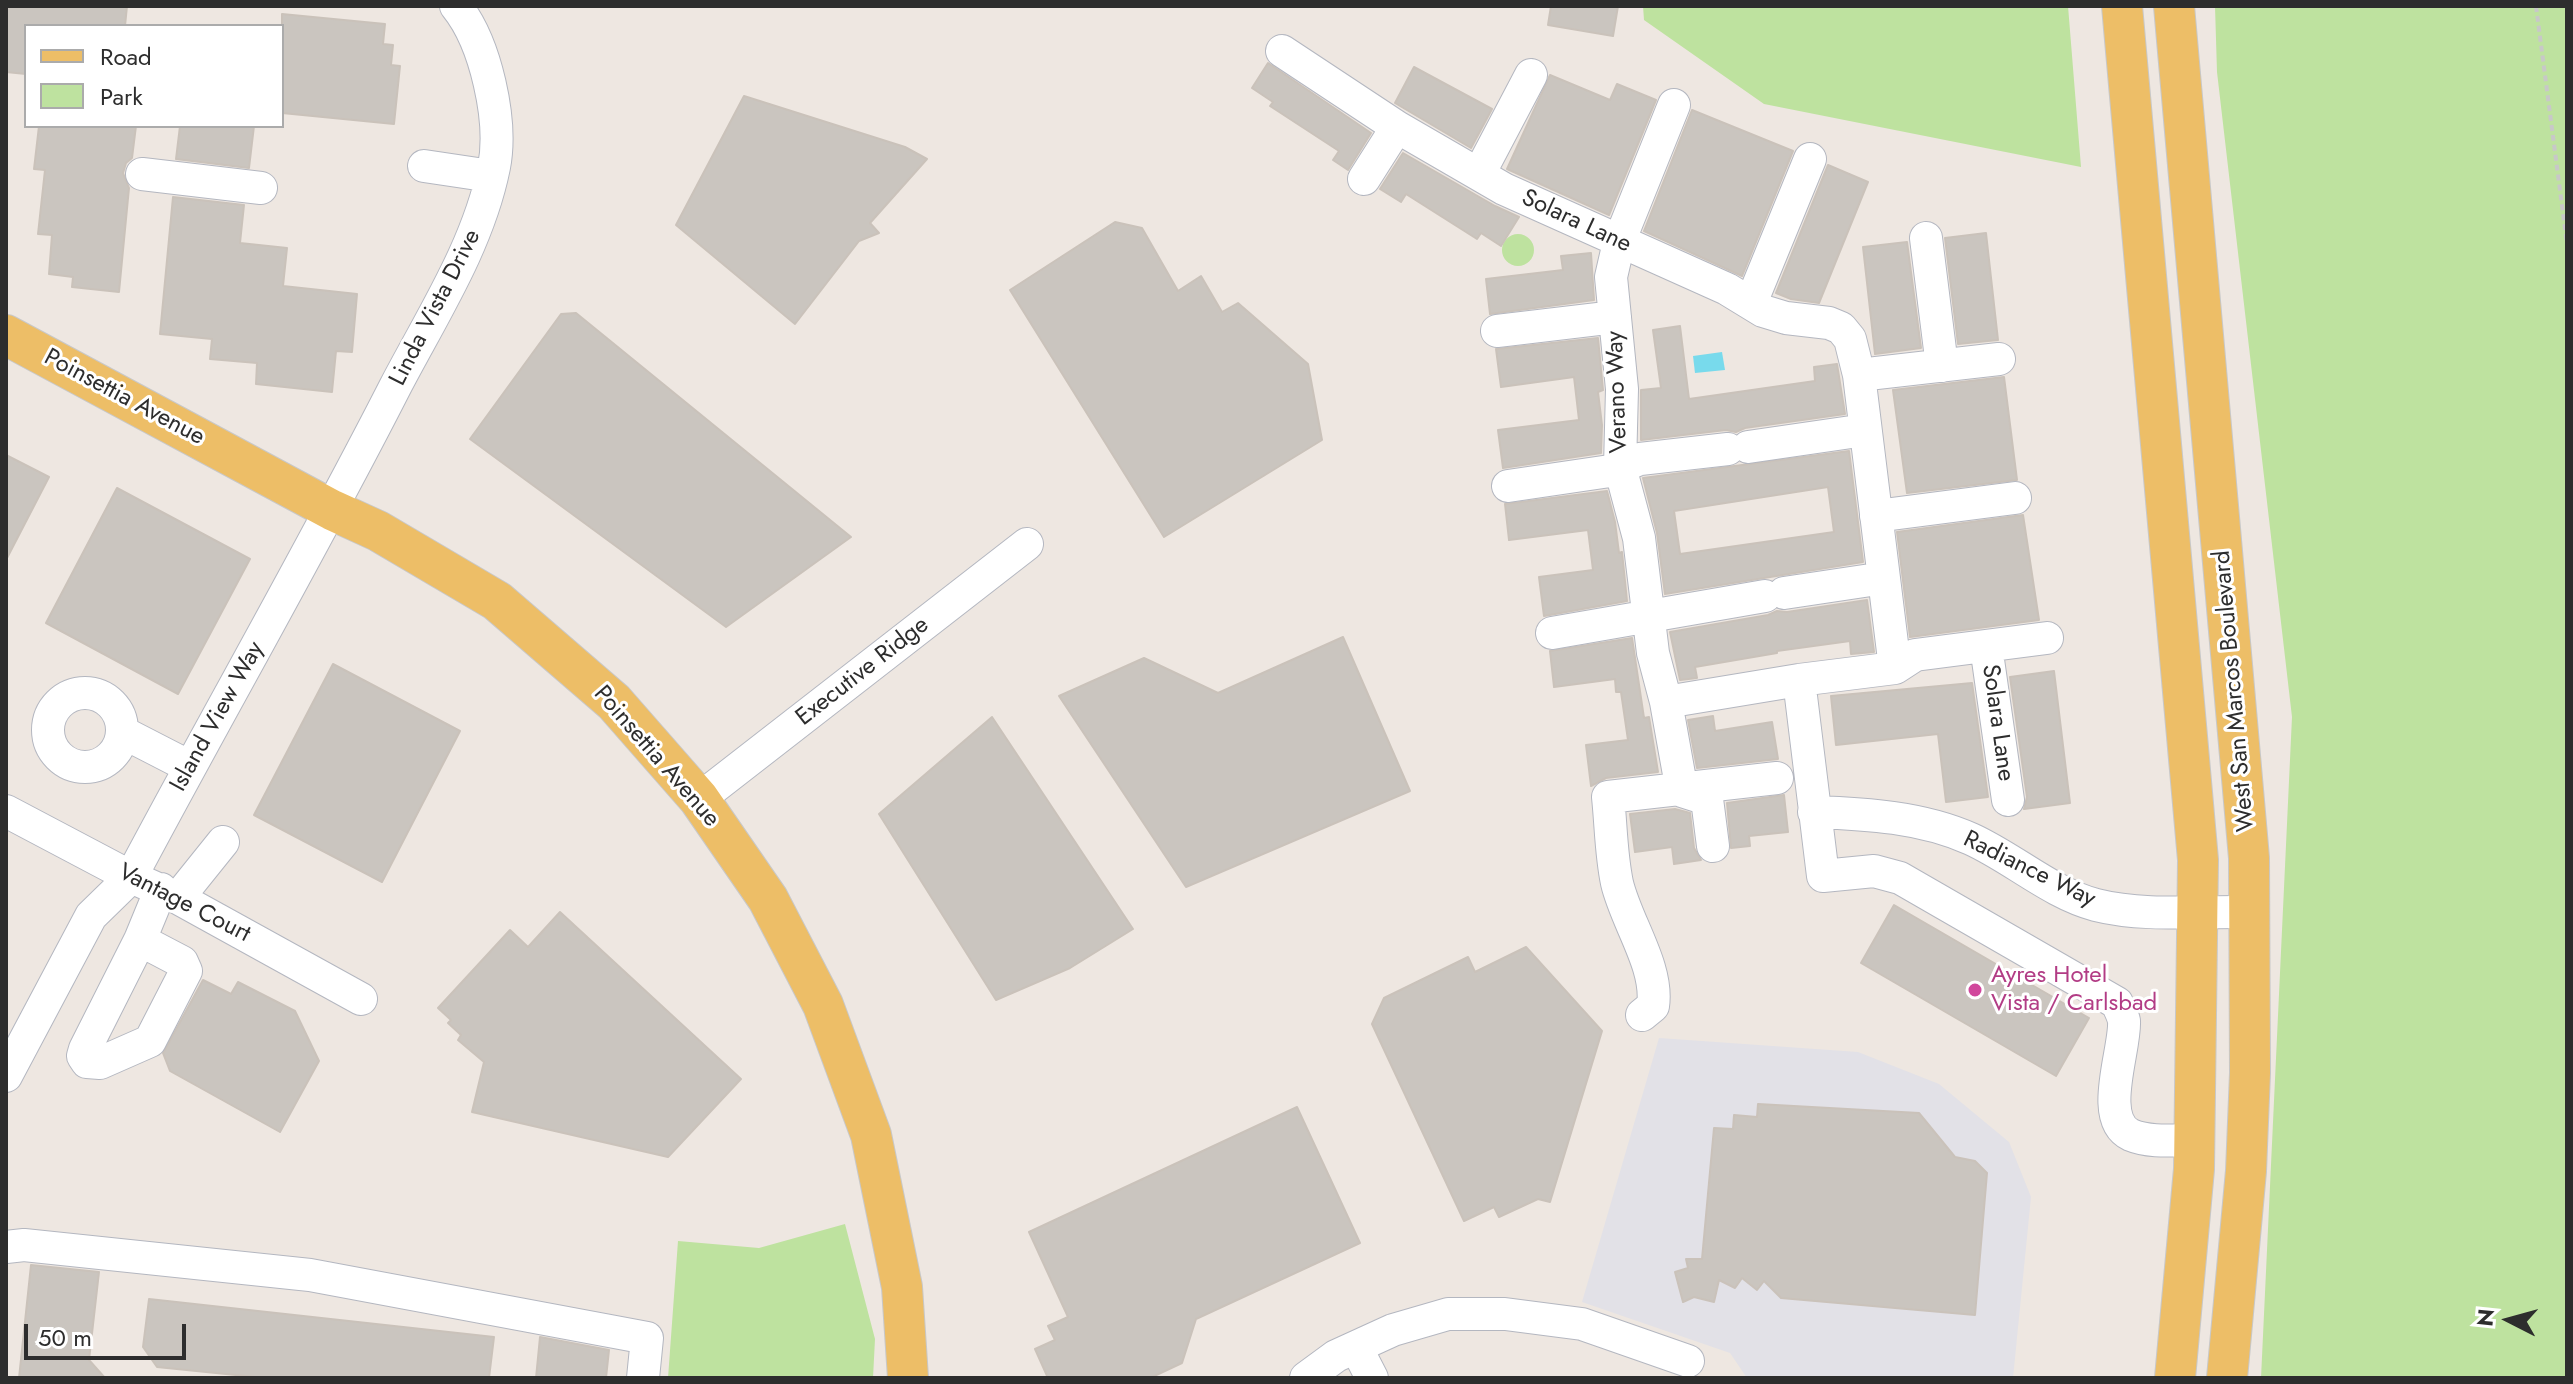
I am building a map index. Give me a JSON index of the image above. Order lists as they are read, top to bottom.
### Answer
{
  "streets": {
    "main road": ["Poinsettia Avenue", "West San Marcos Boulevard"],
    "street": [
      "Solara Lane",
      "Linda Vista Drive",
      "Verano Way",
      "Executive Ridge",
      "Island View Way",
      "Radiance Way",
      "Vantage Court"
    ]
  },
  "crossings": [
    ["Solara Lane", "Verano Way"],
    ["Linda Vista Drive", "Poinsettia Avenue"],
    ["Linda Vista Drive", "Island View Way"],
    ["Poinsettia Avenue", "Executive Ridge"],
    ["Poinsettia Avenue", "Island View Way"],
    ["West San Marcos Boulevard", "Radiance Way"],
    ["Island View Way", "Vantage Court"]
  ],
  "places": ["Ayres Hotel Vista / Carlsbad"],
  "legend": ["Road", "Park"],
  "scale_bar": "50 m",
  "north": "left"
}
